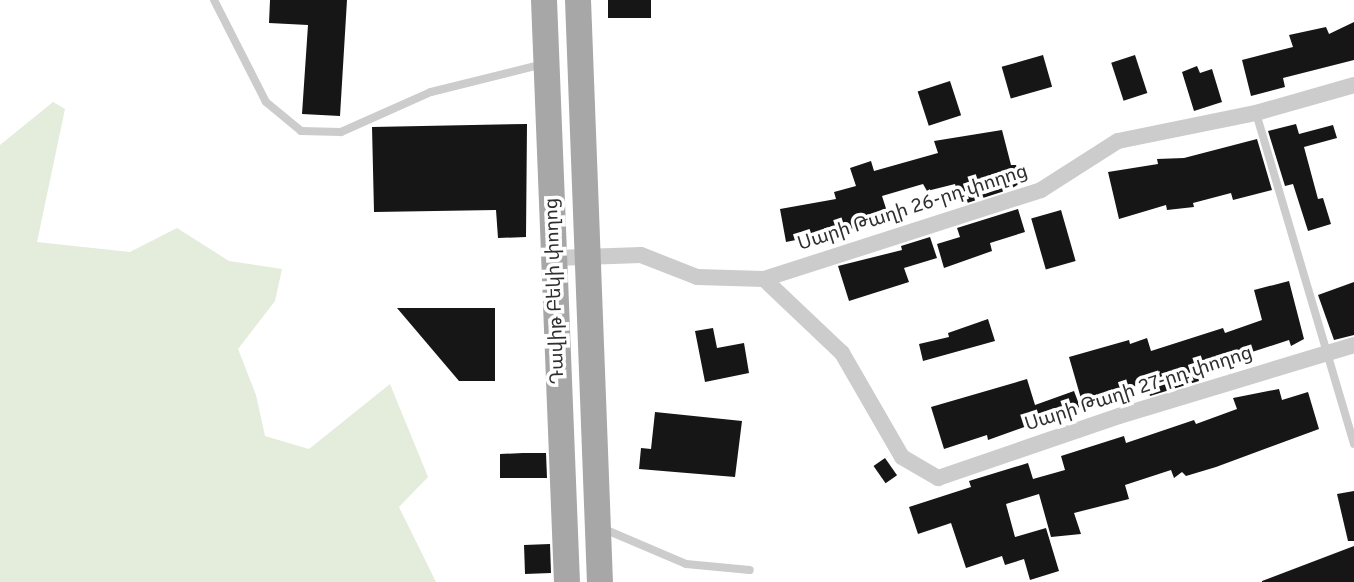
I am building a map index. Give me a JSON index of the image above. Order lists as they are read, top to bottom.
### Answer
{
  "streets": {
    "main road": ["Դավիթ Բեկի փողոց"],
    "street": ["Սարի Թաղի 26-րդ փողոց", "Սարի Թաղի 27-րդ փողոց"]
  },
  "crossings": [
    ["Սարի Թաղի 26-րդ փողոց", "Դավիթ Բեկի փողոց"],
    ["Սարի Թաղի 26-րդ փողոց", "Սարի Թաղի 27-րդ փողոց"]
  ]
}
